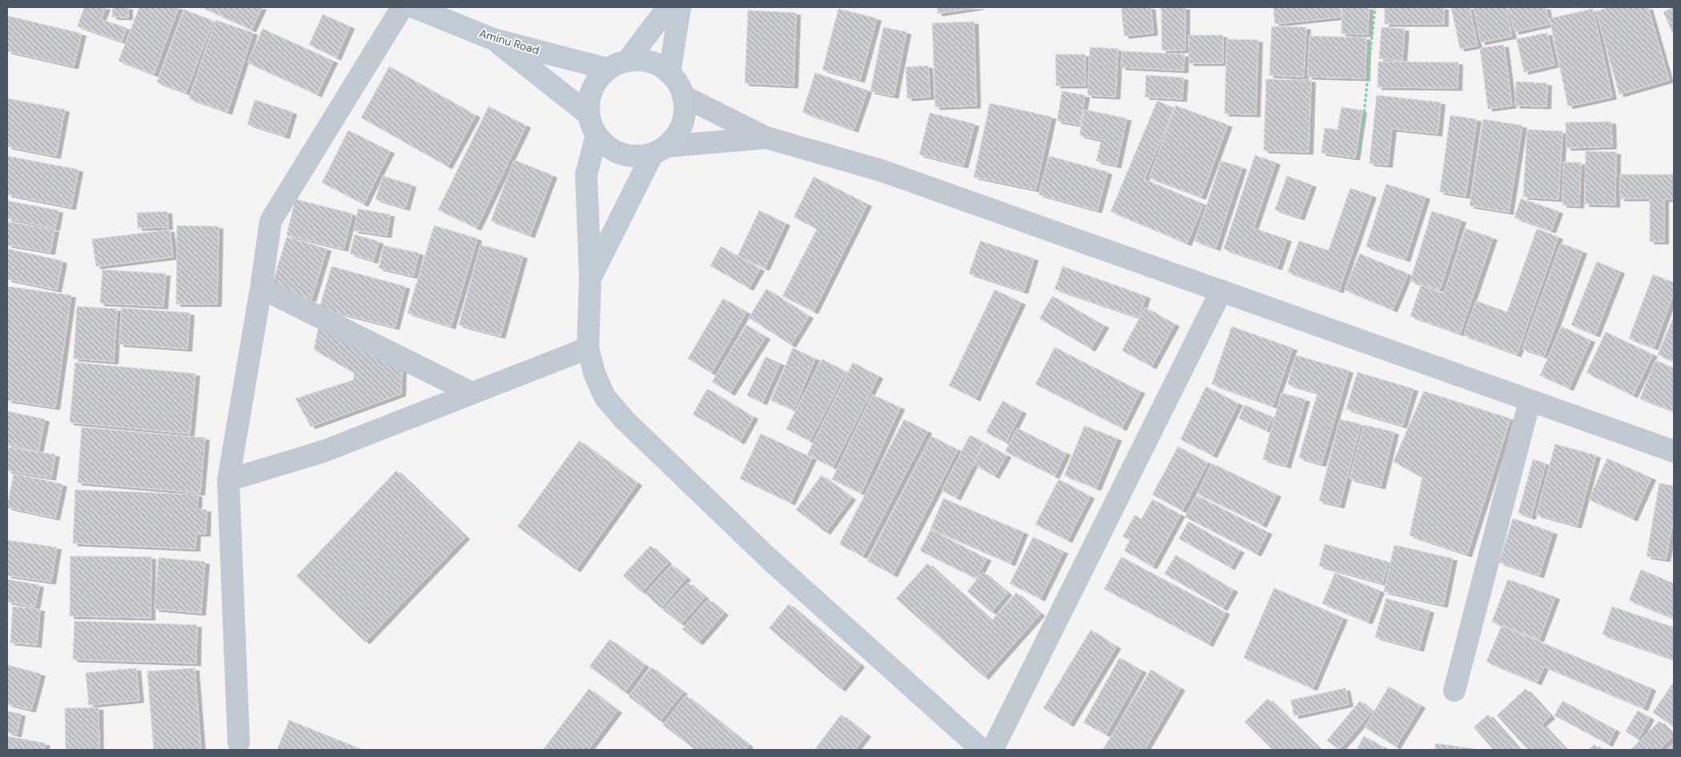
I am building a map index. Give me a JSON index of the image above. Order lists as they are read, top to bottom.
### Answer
{
  "streets": {
    "street": ["Aminu Road"]
  }
}
